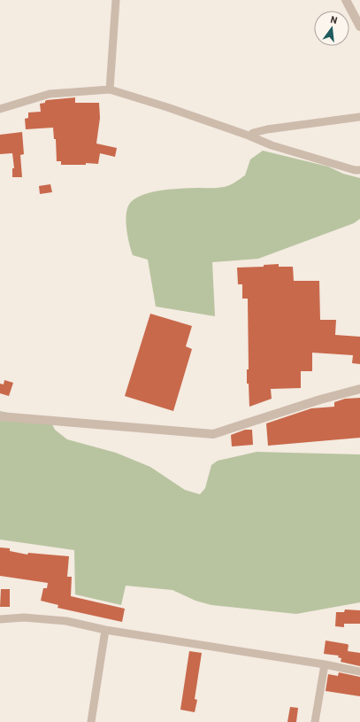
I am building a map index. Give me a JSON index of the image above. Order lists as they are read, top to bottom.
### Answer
{
  "north": "top"
}
